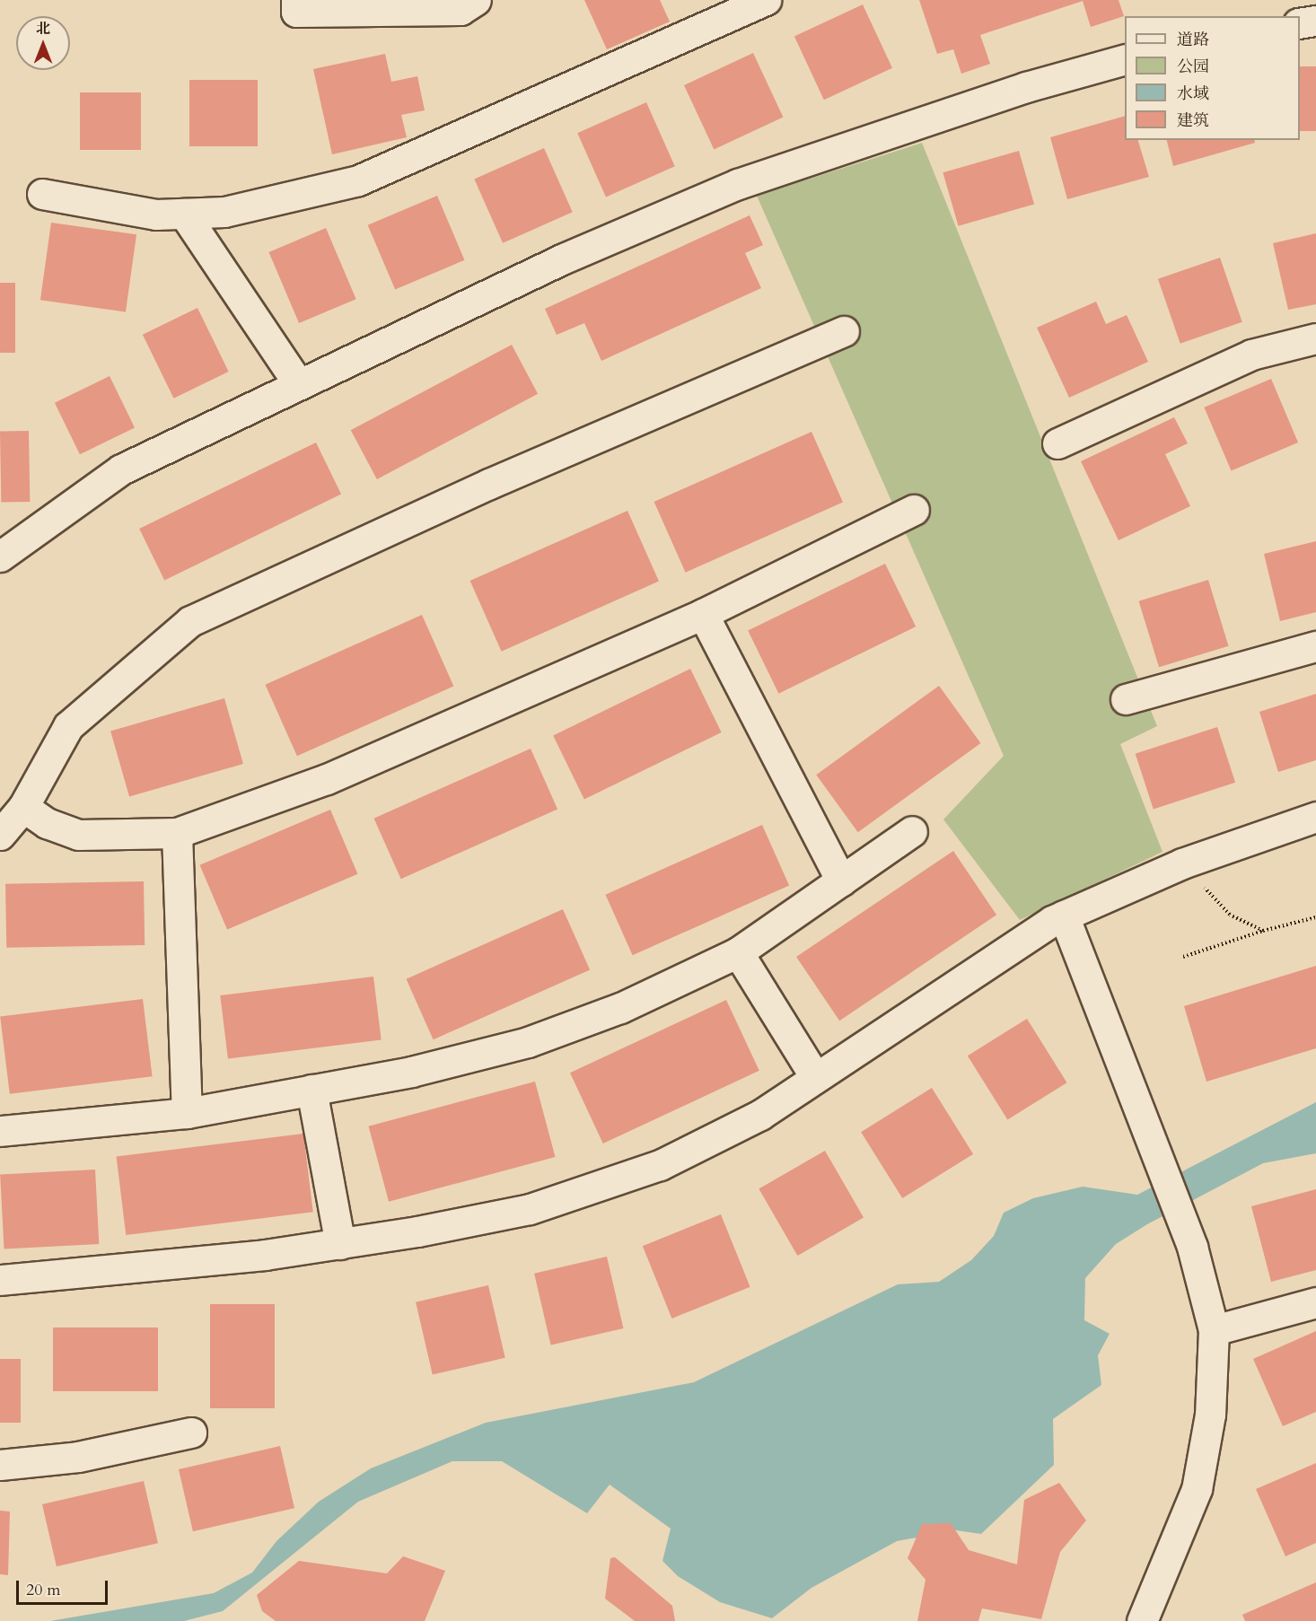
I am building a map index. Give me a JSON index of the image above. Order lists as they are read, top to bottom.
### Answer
{
  "legend": [
    "道路",
    "公园",
    "水域",
    "建筑"
  ],
  "scale_bar": "20 m",
  "north": "top"
}
